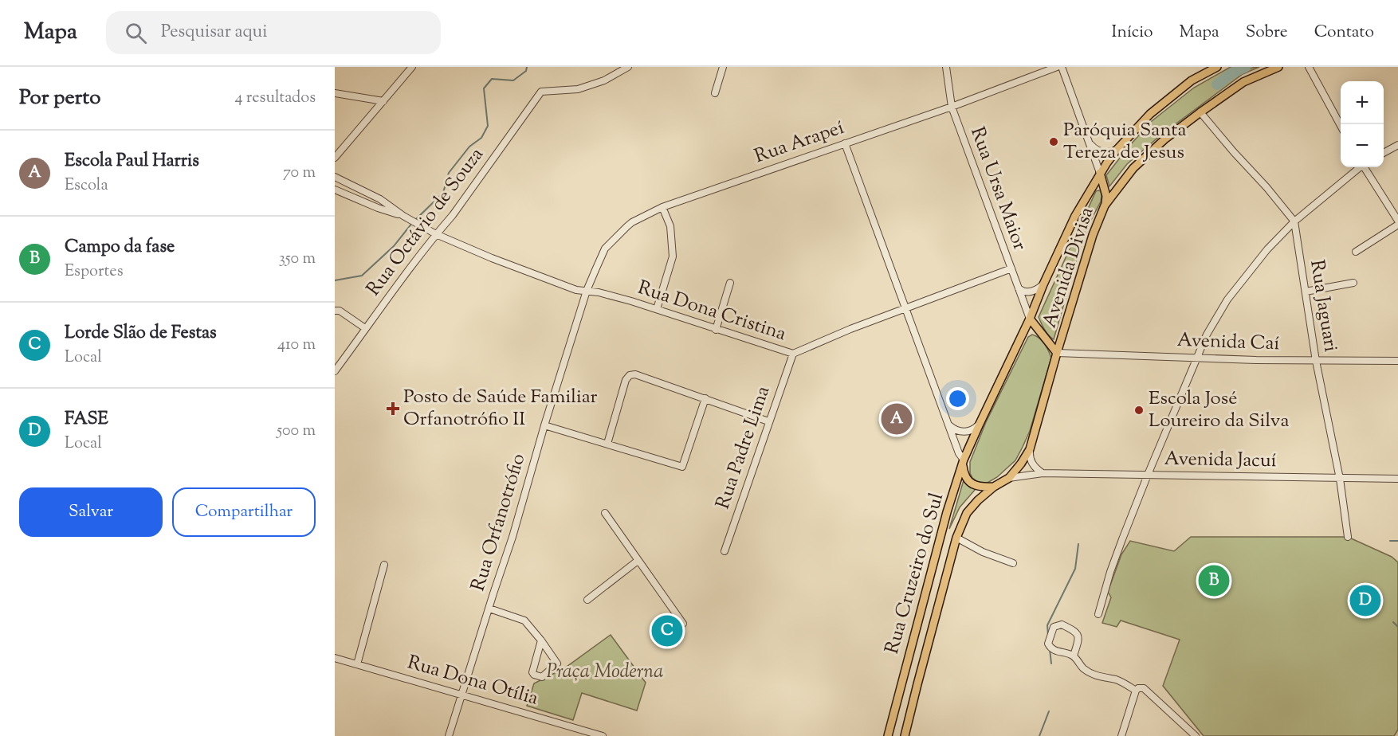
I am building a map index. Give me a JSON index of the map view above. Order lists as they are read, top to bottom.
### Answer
{
  "streets": {
    "main road": ["Avenida Divisa", "Rua Cruzeiro do Sul"],
    "street": [
      "Rua Arapeí",
      "Rua Ursa Maior",
      "Rua Octávio de Souza",
      "Rua Jaguari",
      "Rua Dona Cristina",
      "Avenida Caí",
      "Rua Padre Lima",
      "Avenida Jacuí",
      "Rua Orfanotrófio",
      "Rua Dona Otília"
    ]
  },
  "crossings": [
    ["Rua Arapeí", "Rua Ursa Maior"],
    ["Rua Arapeí", "Rua Dona Cristina"],
    ["Rua Arapeí", "Rua Orfanotrófio"],
    ["Rua Ursa Maior", "Avenida Divisa"],
    ["Rua Ursa Maior", "Rua Dona Cristina"],
    ["Rua Octávio de Souza", "Rua Dona Cristina"],
    ["Avenida Divisa", "Avenida Caí"],
    ["Avenida Divisa", "Avenida Jacuí"],
    ["Avenida Divisa", "Rua Cruzeiro do Sul"],
    ["Rua Jaguari", "Avenida Caí"],
    ["Rua Jaguari", "Avenida Jacuí"],
    ["Rua Dona Cristina", "Rua Padre Lima"],
    ["Rua Dona Cristina", "Rua Orfanotrófio"],
    ["Rua Orfanotrófio", "Rua Dona Otília"]
  ],
  "parks": ["Praça Moderna"],
  "places": {
    "other": ["Paróquia Santa Tereza de Jesus", "Escola José Loureiro da Silva"],
    "health": ["Posto de Saúde Familiar Orfanotrófio II"]
  },
  "page": {
    "header": "Mapa",
    "search": "Pesquisar aqui",
    "nav": [
      "Início",
      "Mapa",
      "Sobre",
      "Contato"
    ],
    "heading": ["Por perto", "4 resultados"],
    "map_buttons": ["+", "−"],
    "list": [
      {
        "mark": "A",
        "name": "Escola Paul Harris",
        "note": "Escola",
        "value": "70 m"
      },
      {
        "mark": "B",
        "name": "Campo da fase",
        "note": "Esportes",
        "value": "350 m"
      },
      {
        "mark": "C",
        "name": "Lorde Slão de Festas",
        "note": "Local",
        "value": "410 m"
      },
      {
        "mark": "D",
        "name": "FASE",
        "note": "Local",
        "value": "500 m"
      }
    ],
    "pins": [
      "A",
      "B",
      "D",
      "C"
    ],
    "buttons": ["Salvar", "Compartilhar"]
  }
}
